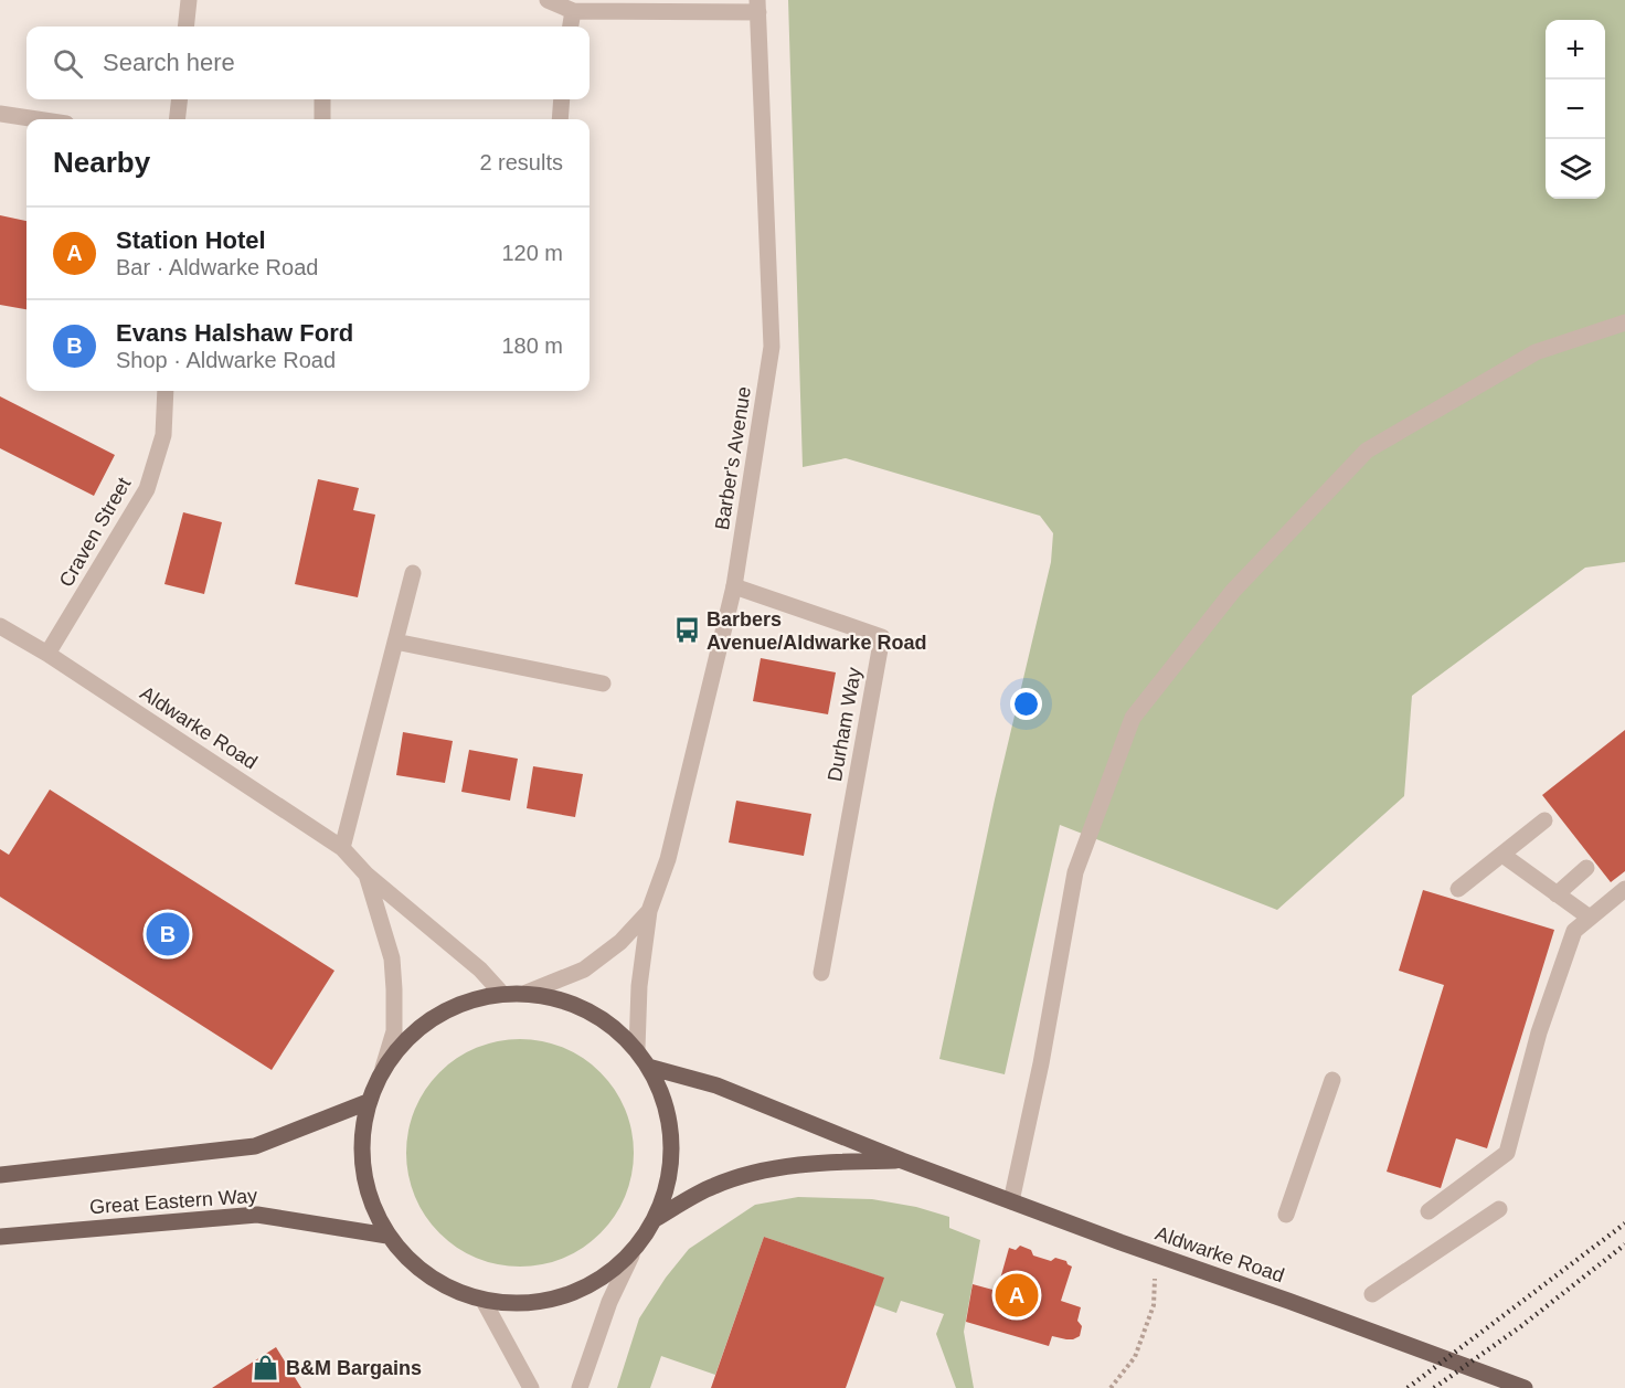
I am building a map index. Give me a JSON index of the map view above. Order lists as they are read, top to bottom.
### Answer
{
  "streets": {
    "main road": ["Aldwarke Road", "Great Eastern Way"],
    "street": ["Barber's Avenue", "Craven Street", "Durham Way"]
  },
  "crossings": [
    ["Barber's Avenue", "Durham Way"],
    ["Craven Street", "Aldwarke Road"]
  ],
  "places": {
    "bus stop": ["Barbers Avenue/Aldwarke Road"],
    "shop": ["B&M Bargains"]
  },
  "page": {
    "map_buttons": ["+", "−"],
    "search": "Search here",
    "heading": ["Nearby", "2 results"],
    "list": [
      {
        "mark": "A",
        "name": "Station Hotel",
        "note": "Bar · Aldwarke Road",
        "value": "120 m"
      },
      {
        "mark": "B",
        "name": "Evans Halshaw Ford",
        "note": "Shop · Aldwarke Road",
        "value": "180 m"
      }
    ],
    "pins": ["B", "A"]
  }
}
